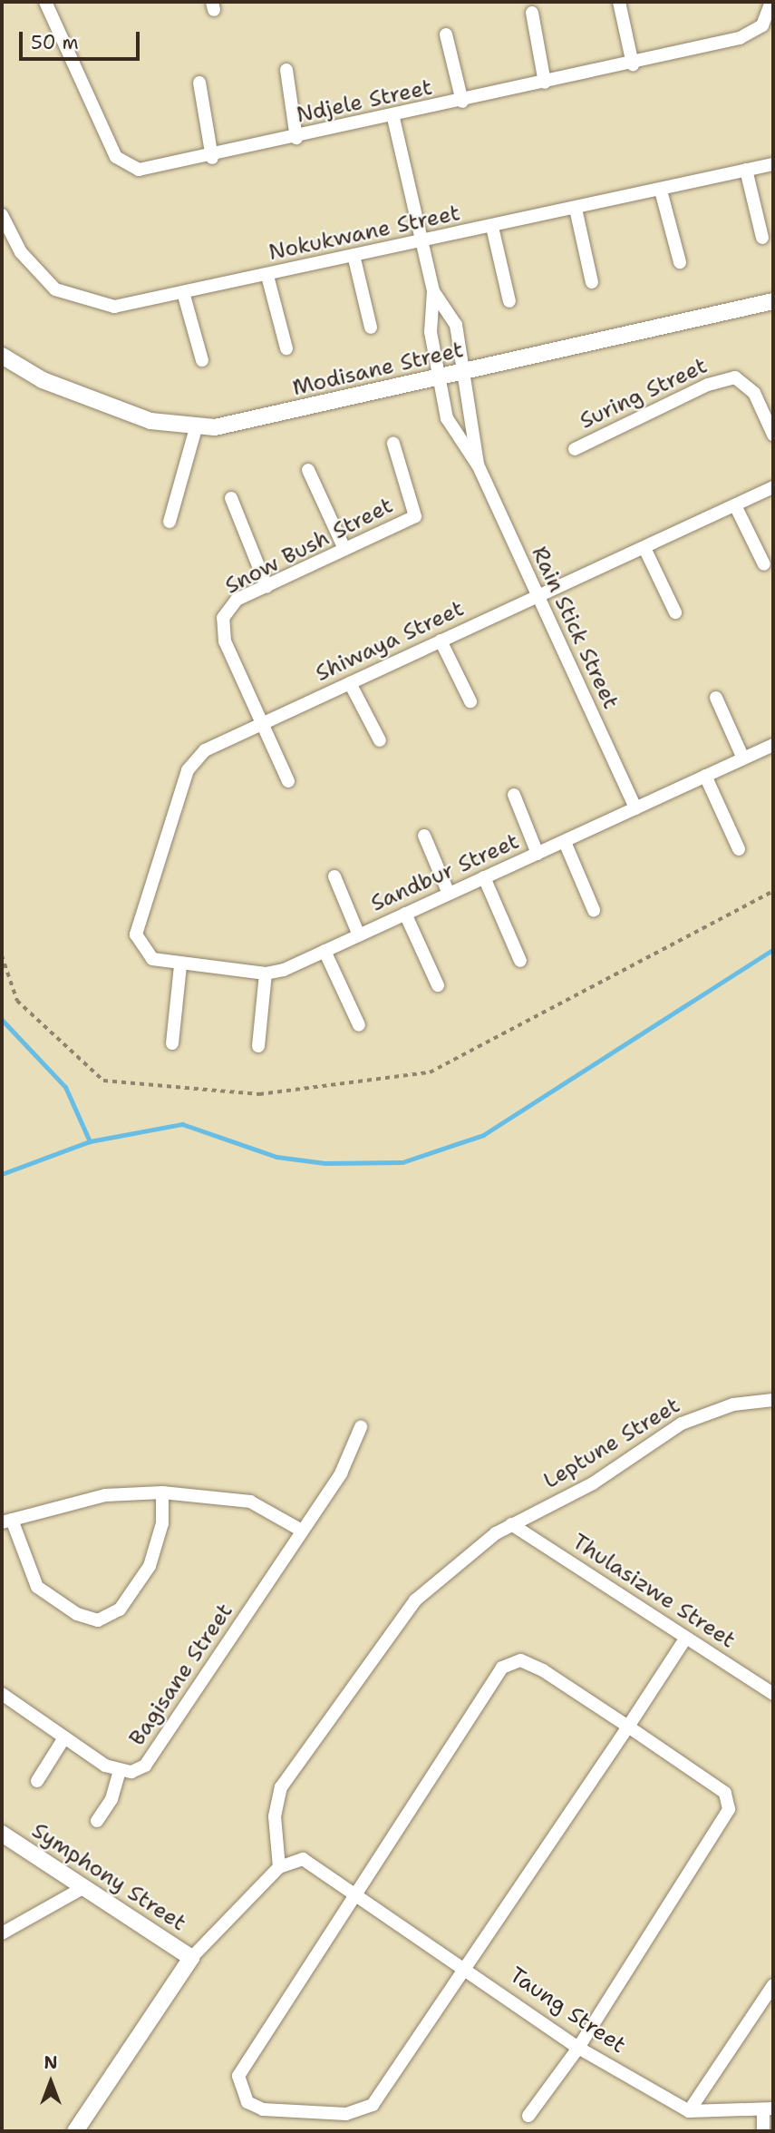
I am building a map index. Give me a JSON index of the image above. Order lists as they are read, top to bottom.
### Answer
{
  "streets": {
    "street": [
      "Ndjele Street",
      "Nokukwane Street",
      "Modisane Street",
      "Suring Street",
      "Snow Bush Street",
      "Rain Stick Street",
      "Shiwaya Street",
      "Sandbur Street",
      "Leptune Street",
      "Thulasizwe Street",
      "Bagisane Street",
      "Symphony Street",
      "Taung Street"
    ]
  },
  "crossings": [
    ["Ndjele Street", "Rain Stick Street"],
    ["Nokukwane Street", "Rain Stick Street"],
    ["Modisane Street", "Rain Stick Street"],
    ["Snow Bush Street", "Shiwaya Street"],
    ["Rain Stick Street", "Shiwaya Street"],
    ["Rain Stick Street", "Sandbur Street"],
    ["Shiwaya Street", "Sandbur Street"],
    ["Leptune Street", "Thulasizwe Street"],
    ["Leptune Street", "Taung Street"]
  ],
  "scale_bar": "50 m",
  "north": "top"
}
